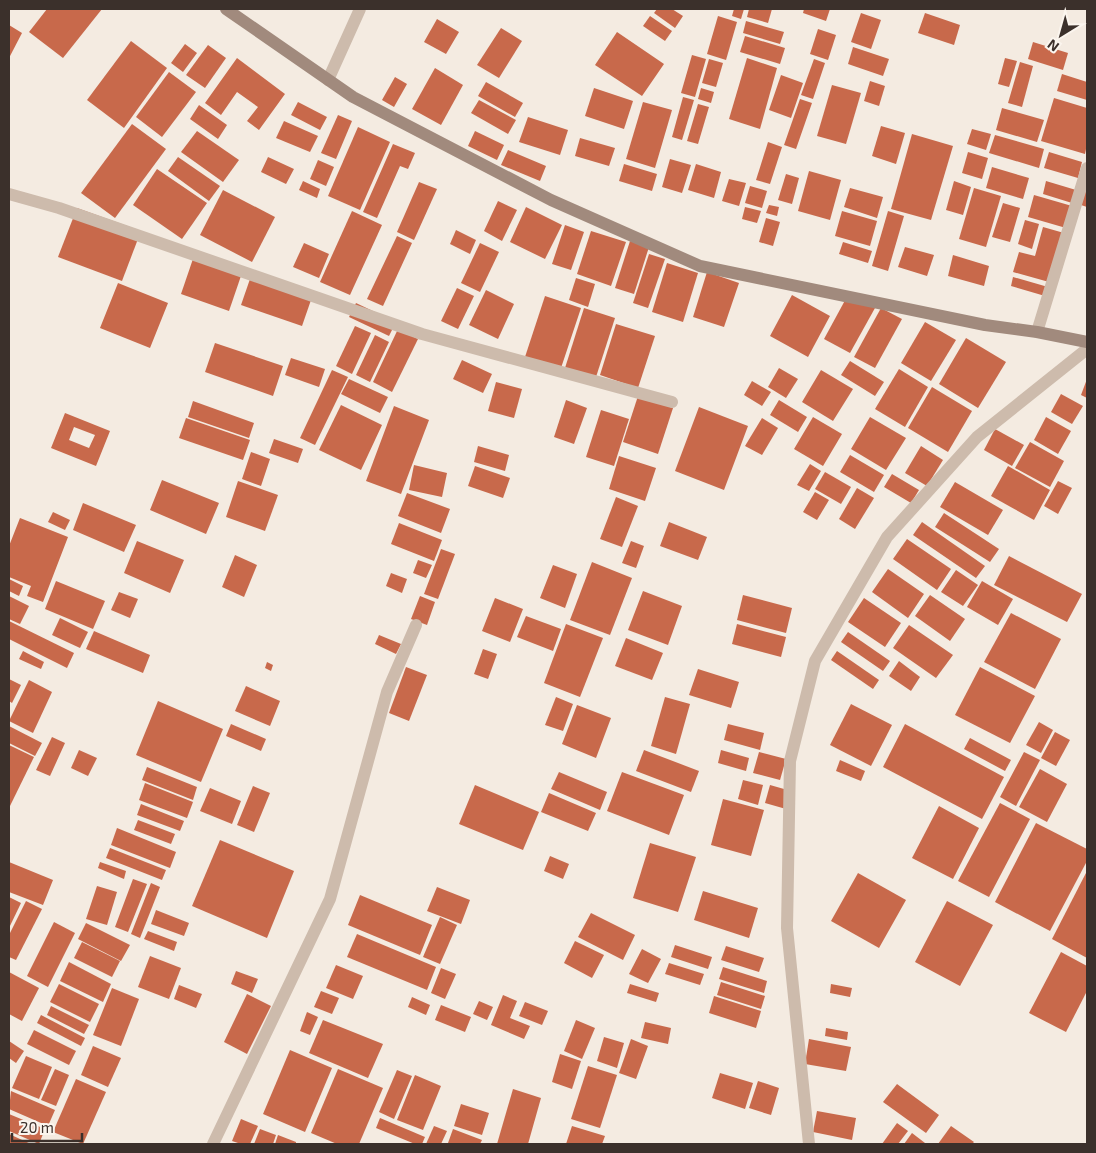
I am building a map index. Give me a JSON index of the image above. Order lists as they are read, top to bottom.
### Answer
{
  "scale_bar": "20 m",
  "north": "bottom left"
}
